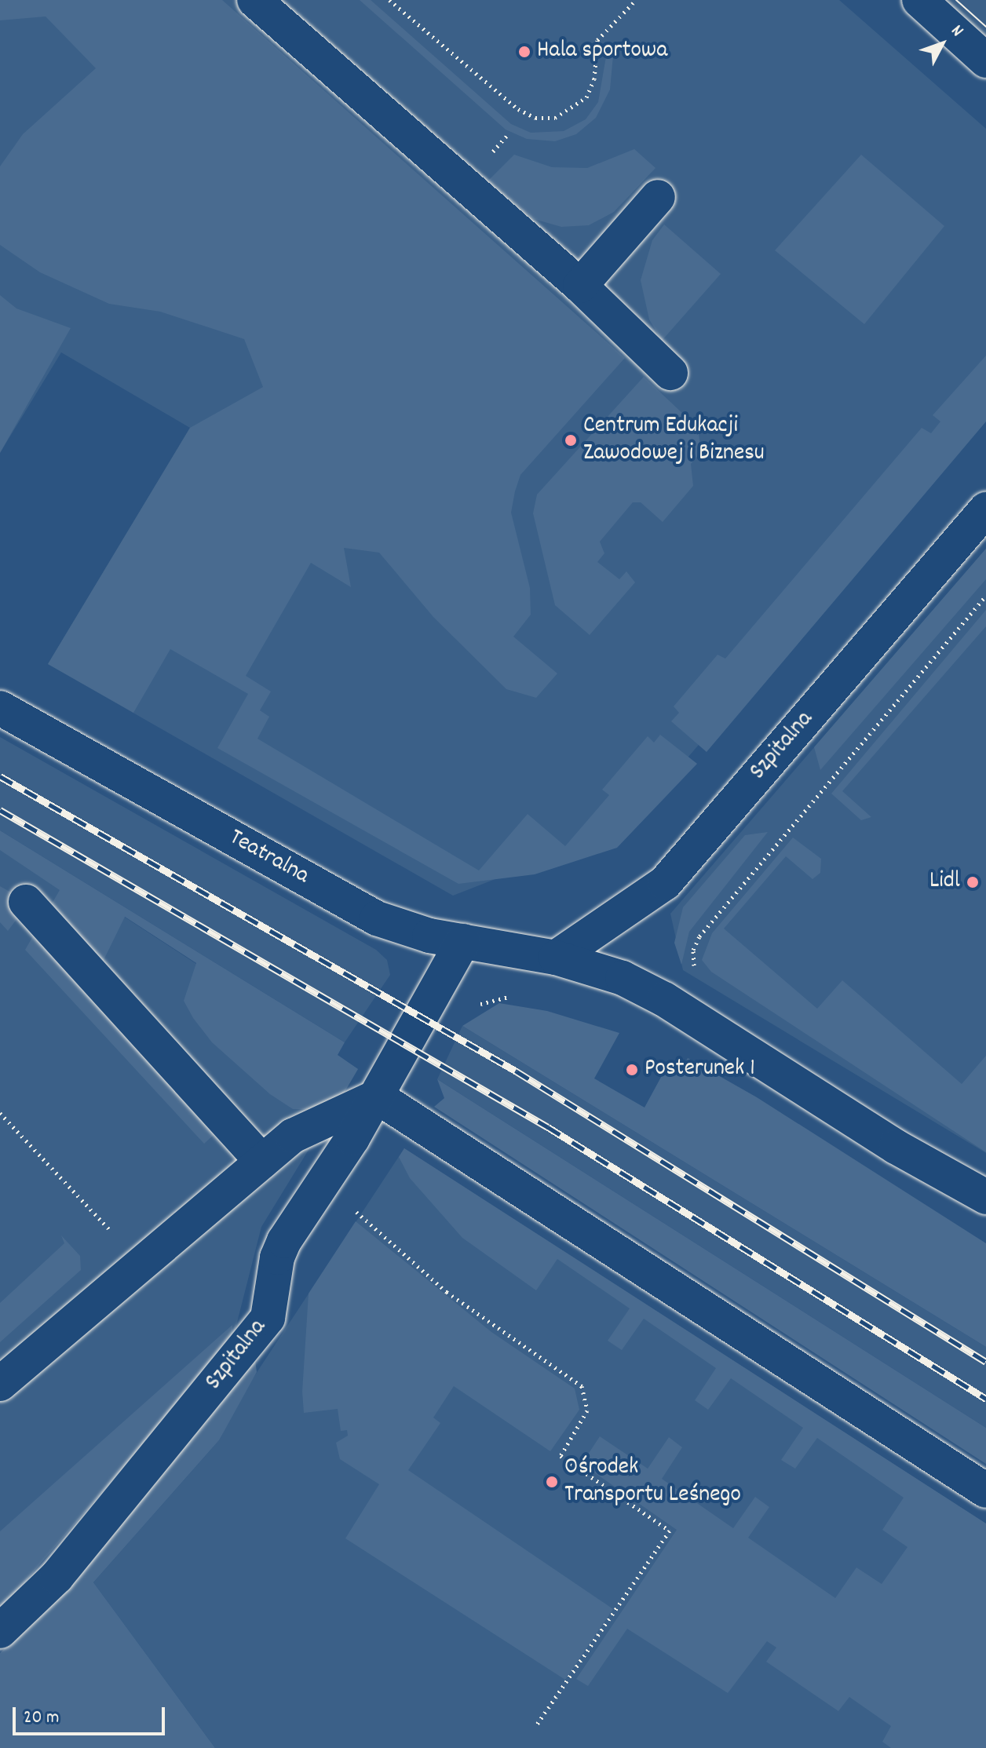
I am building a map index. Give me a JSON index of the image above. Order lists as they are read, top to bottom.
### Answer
{
  "streets": {
    "street": ["Szpitalna", "Teatralna"]
  },
  "crossings": [
    ["Szpitalna", "Teatralna"]
  ],
  "places": [
    "Hala sportowa",
    "Centrum Edukacji Zawodowej i Biznesu",
    "Lidl",
    "Posterunek 1",
    "Ośrodek Transportu Leśnego"
  ],
  "scale_bar": "20 m",
  "north": "top right"
}
